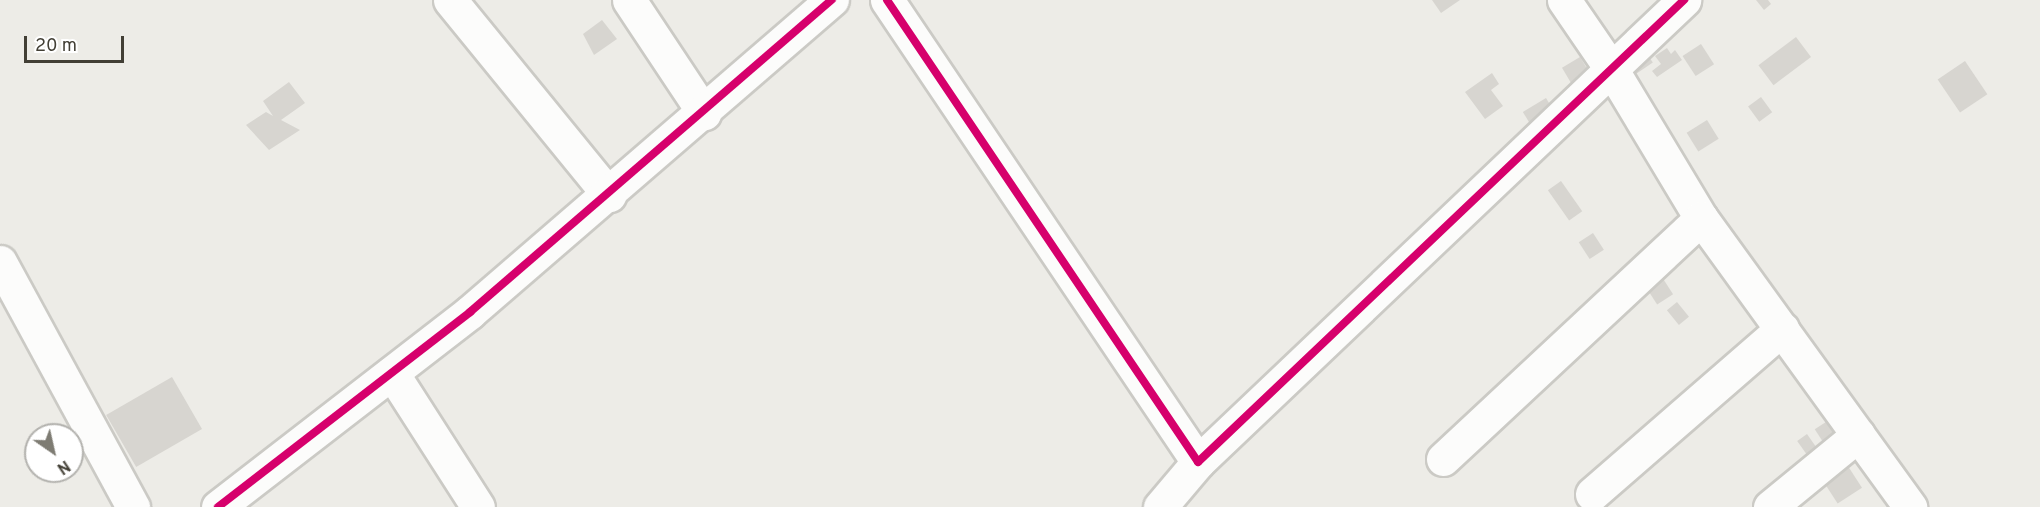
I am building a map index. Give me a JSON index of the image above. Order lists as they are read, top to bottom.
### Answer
{
  "scale_bar": "20 m",
  "north": "bottom right"
}
